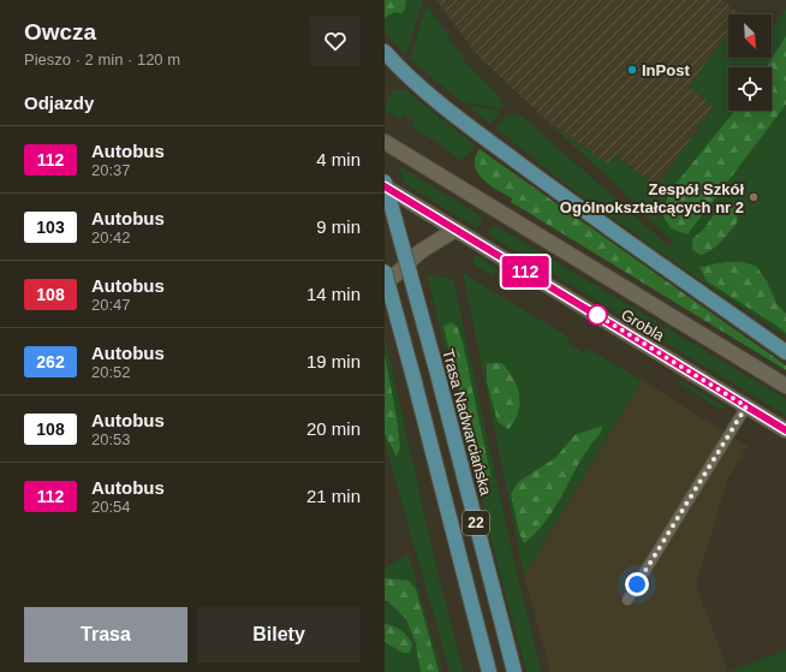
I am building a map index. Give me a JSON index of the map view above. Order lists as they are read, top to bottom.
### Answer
{
  "streets": {
    "main road": ["Grobla", "Trasa Nadwarciańska", "22"]
  },
  "places": ["InPost", "Zespół Szkół Ogólnokształcących nr 2"],
  "lines": ["bus line 112"],
  "north": "bottom right",
  "page": {
    "heading": [
      ["Owcza", "Pieszo · 2 min · 120 m"],
      "Odjazdy"
    ],
    "on_map": "112",
    "list": [
      {
        "mark": "112",
        "name": "Autobus",
        "note": "20:37",
        "value": "4 min"
      },
      {
        "mark": "103",
        "name": "Autobus",
        "note": "20:42",
        "value": "9 min"
      },
      {
        "mark": "108",
        "name": "Autobus",
        "note": "20:47",
        "value": "14 min"
      },
      {
        "mark": "262",
        "name": "Autobus",
        "note": "20:52",
        "value": "19 min"
      },
      {
        "mark": "108",
        "name": "Autobus",
        "note": "20:53",
        "value": "20 min"
      },
      {
        "mark": "112",
        "name": "Autobus",
        "note": "20:54",
        "value": "21 min"
      }
    ],
    "buttons": ["Trasa", "Bilety"]
  }
}
